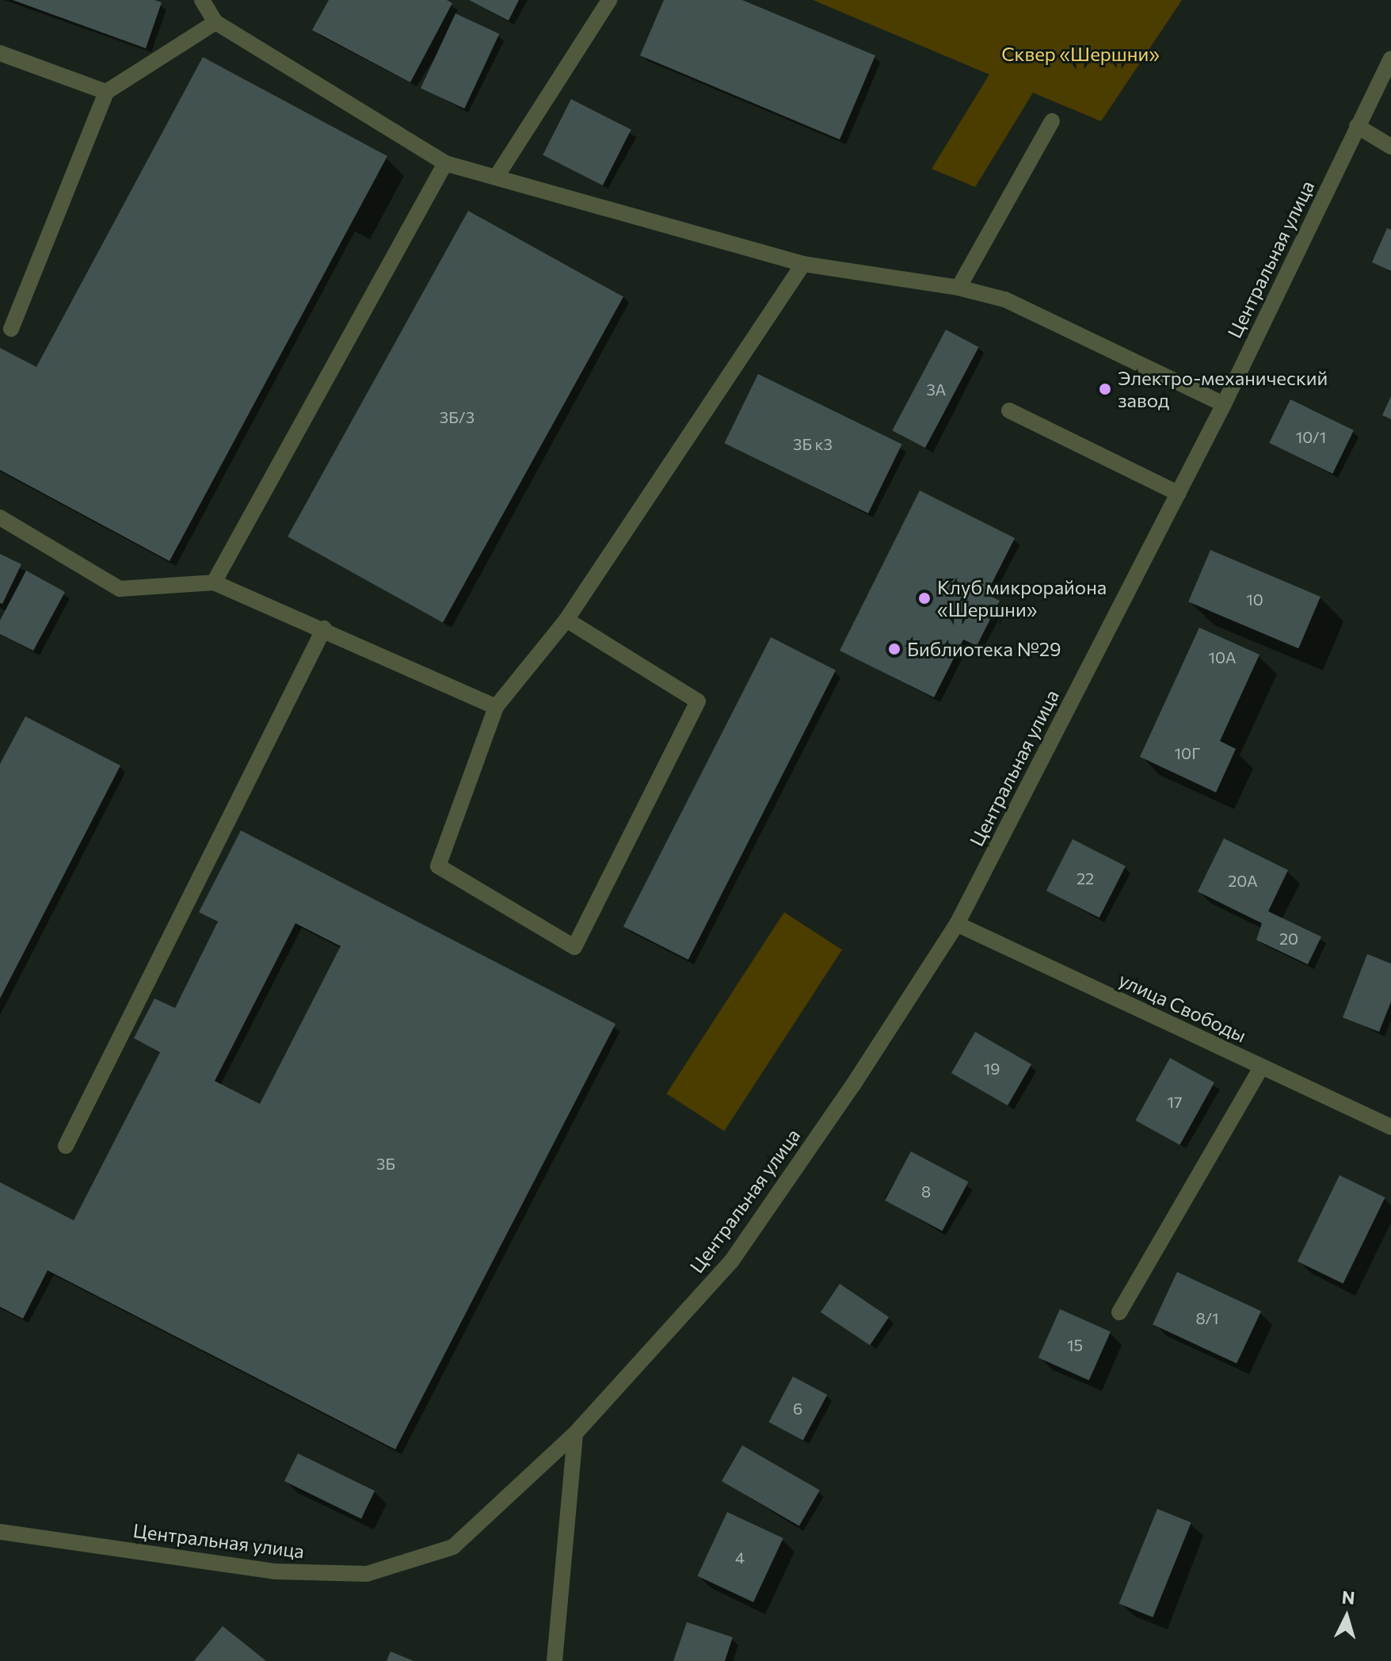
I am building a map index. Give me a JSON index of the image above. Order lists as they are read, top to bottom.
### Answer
{
  "streets": {
    "street": ["Центральная улица", "улица Свободы"]
  },
  "crossings": [
    ["Центральная улица", "улица Свободы"]
  ],
  "parks": ["Сквер «Шершни»"],
  "places": ["Электро-механический завод", "Клуб микрорайона «Шершни»", "Библиотека №29"],
  "house_numbers": [
    "3А",
    "3Б/3",
    "10/1",
    "3Б к3",
    "10",
    "10А",
    "10Г",
    "22",
    "20А",
    "20",
    "19",
    "17",
    "3Б",
    "8",
    "8/1",
    "15",
    "6",
    "4"
  ],
  "north": "top"
}
